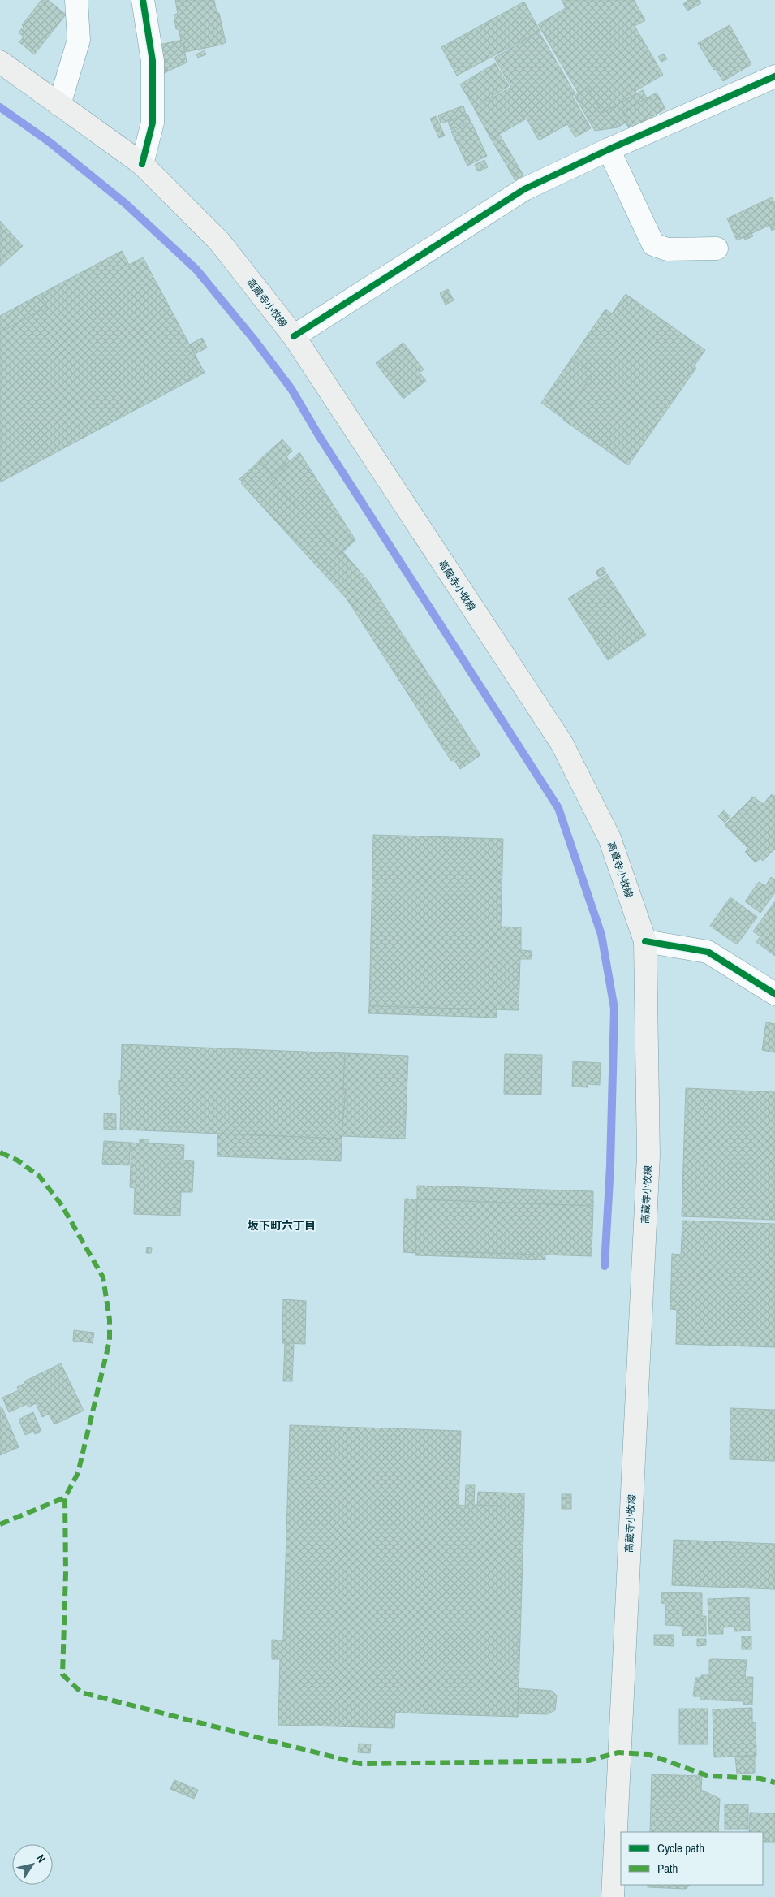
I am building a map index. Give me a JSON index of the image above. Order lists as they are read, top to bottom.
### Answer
{
  "streets": {
    "main road": ["高蔵寺小牧線"]
  },
  "districts": ["坂下町六丁目"],
  "legend": ["Cycle path", "Path"],
  "north": "top right"
}
